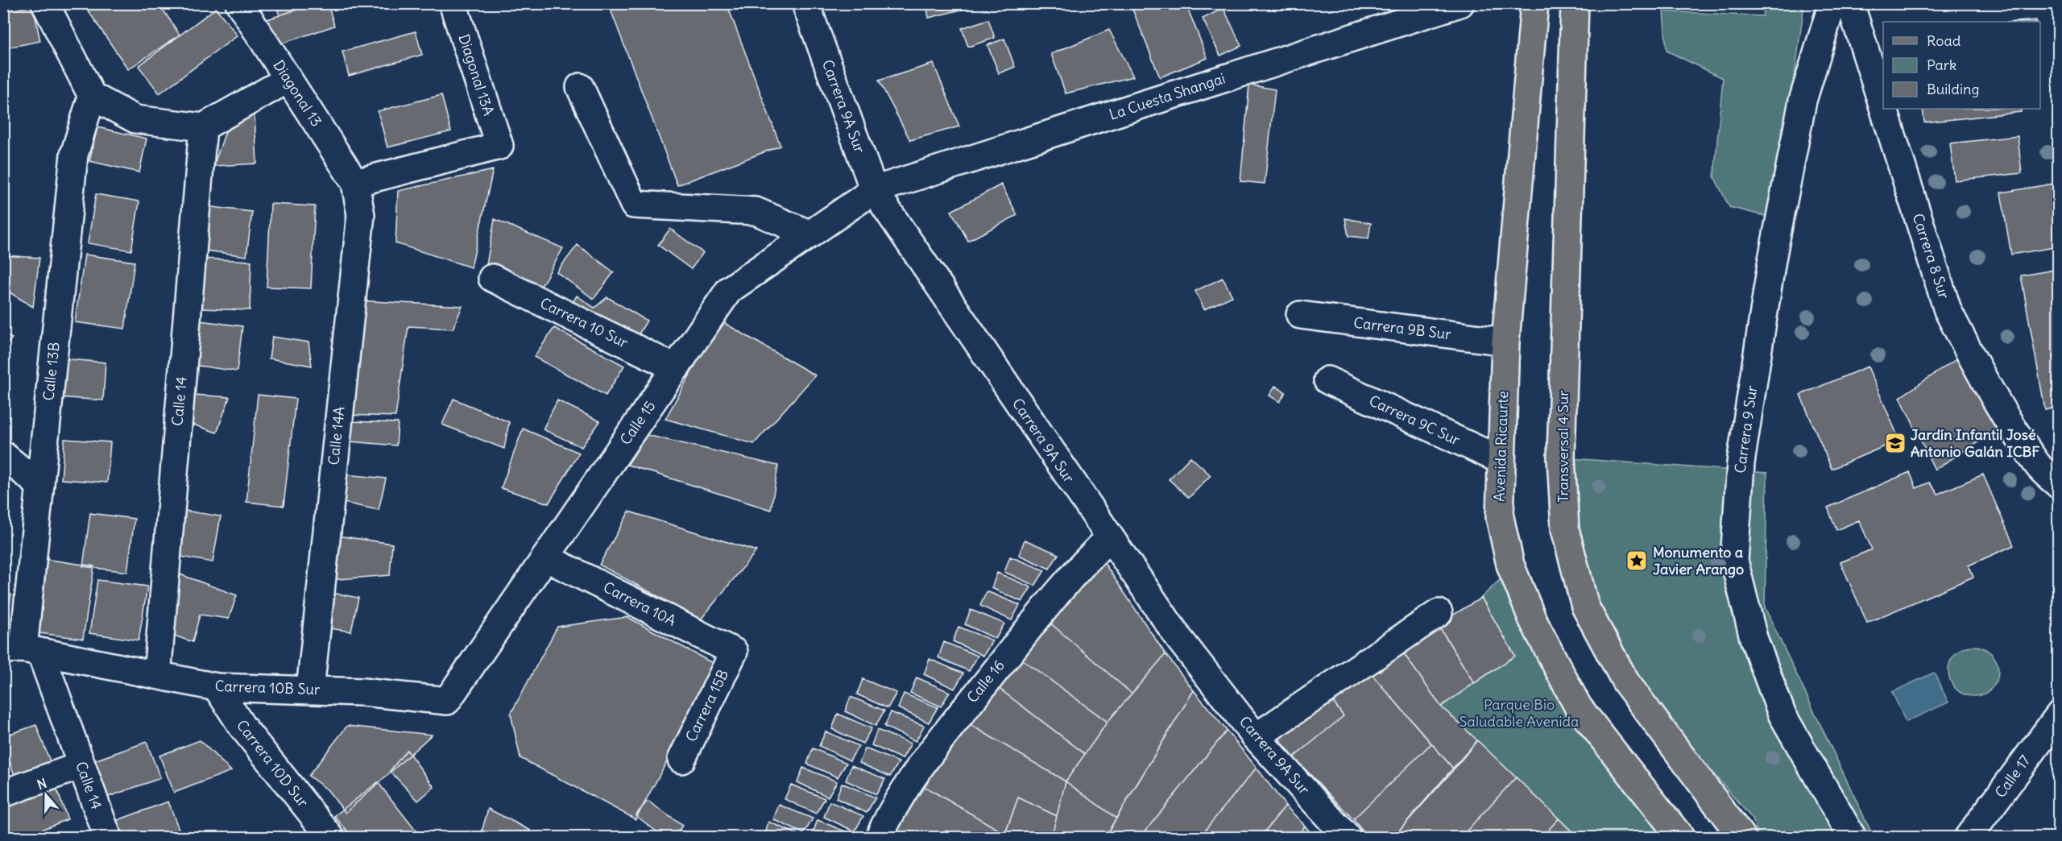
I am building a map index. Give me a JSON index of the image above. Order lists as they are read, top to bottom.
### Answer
{
  "streets": {
    "main road": ["Avenida Ricaurte", "Transversal 4 Sur"],
    "street": [
      "Diagonal 13A",
      "Diagonal 13",
      "La Cuesta Shangai",
      "Carrera 9A Sur",
      "Carrera 8 Sur",
      "Carrera 10 Sur",
      "Carrera 9B Sur",
      "Calle 13B",
      "Calle 14",
      "Carrera 9C Sur",
      "Calle 15",
      "Carrera 9 Sur",
      "Calle 14A",
      "Carrera 10A",
      "Calle 16",
      "Carrera 10B Sur",
      "Carrera 15B",
      "Carrera 10D Sur",
      "Calle 17"
    ]
  },
  "crossings": [
    ["Diagonal 13A", "Diagonal 13"],
    ["Diagonal 13A", "Calle 14A"],
    ["Diagonal 13", "Calle 14A"],
    ["La Cuesta Shangai", "Carrera 9A Sur"],
    ["La Cuesta Shangai", "Calle 15"],
    ["Carrera 9A Sur", "Calle 15"],
    ["Carrera 9A Sur", "Calle 16"],
    ["Carrera 10 Sur", "Calle 15"],
    ["Carrera 9B Sur", "Avenida Ricaurte"],
    ["Calle 13B", "Calle 14"],
    ["Calle 13B", "Carrera 10B Sur"],
    ["Calle 14", "Carrera 10B Sur"],
    ["Carrera 9C Sur", "Avenida Ricaurte"],
    ["Calle 15", "Carrera 10A"],
    ["Calle 15", "Carrera 10B Sur"],
    ["Calle 14A", "Carrera 10B Sur"],
    ["Carrera 10A", "Carrera 15B"],
    ["Carrera 10B Sur", "Carrera 10D Sur"]
  ],
  "parks": ["Parque Bio Saludable Avenida"],
  "places": {
    "school or university": ["Jardín Infantil José Antonio Galán ICBF"],
    "place": ["Monumento a Javier Arango"]
  },
  "legend": ["Road", "Park", "Building"],
  "north": "top"
}
